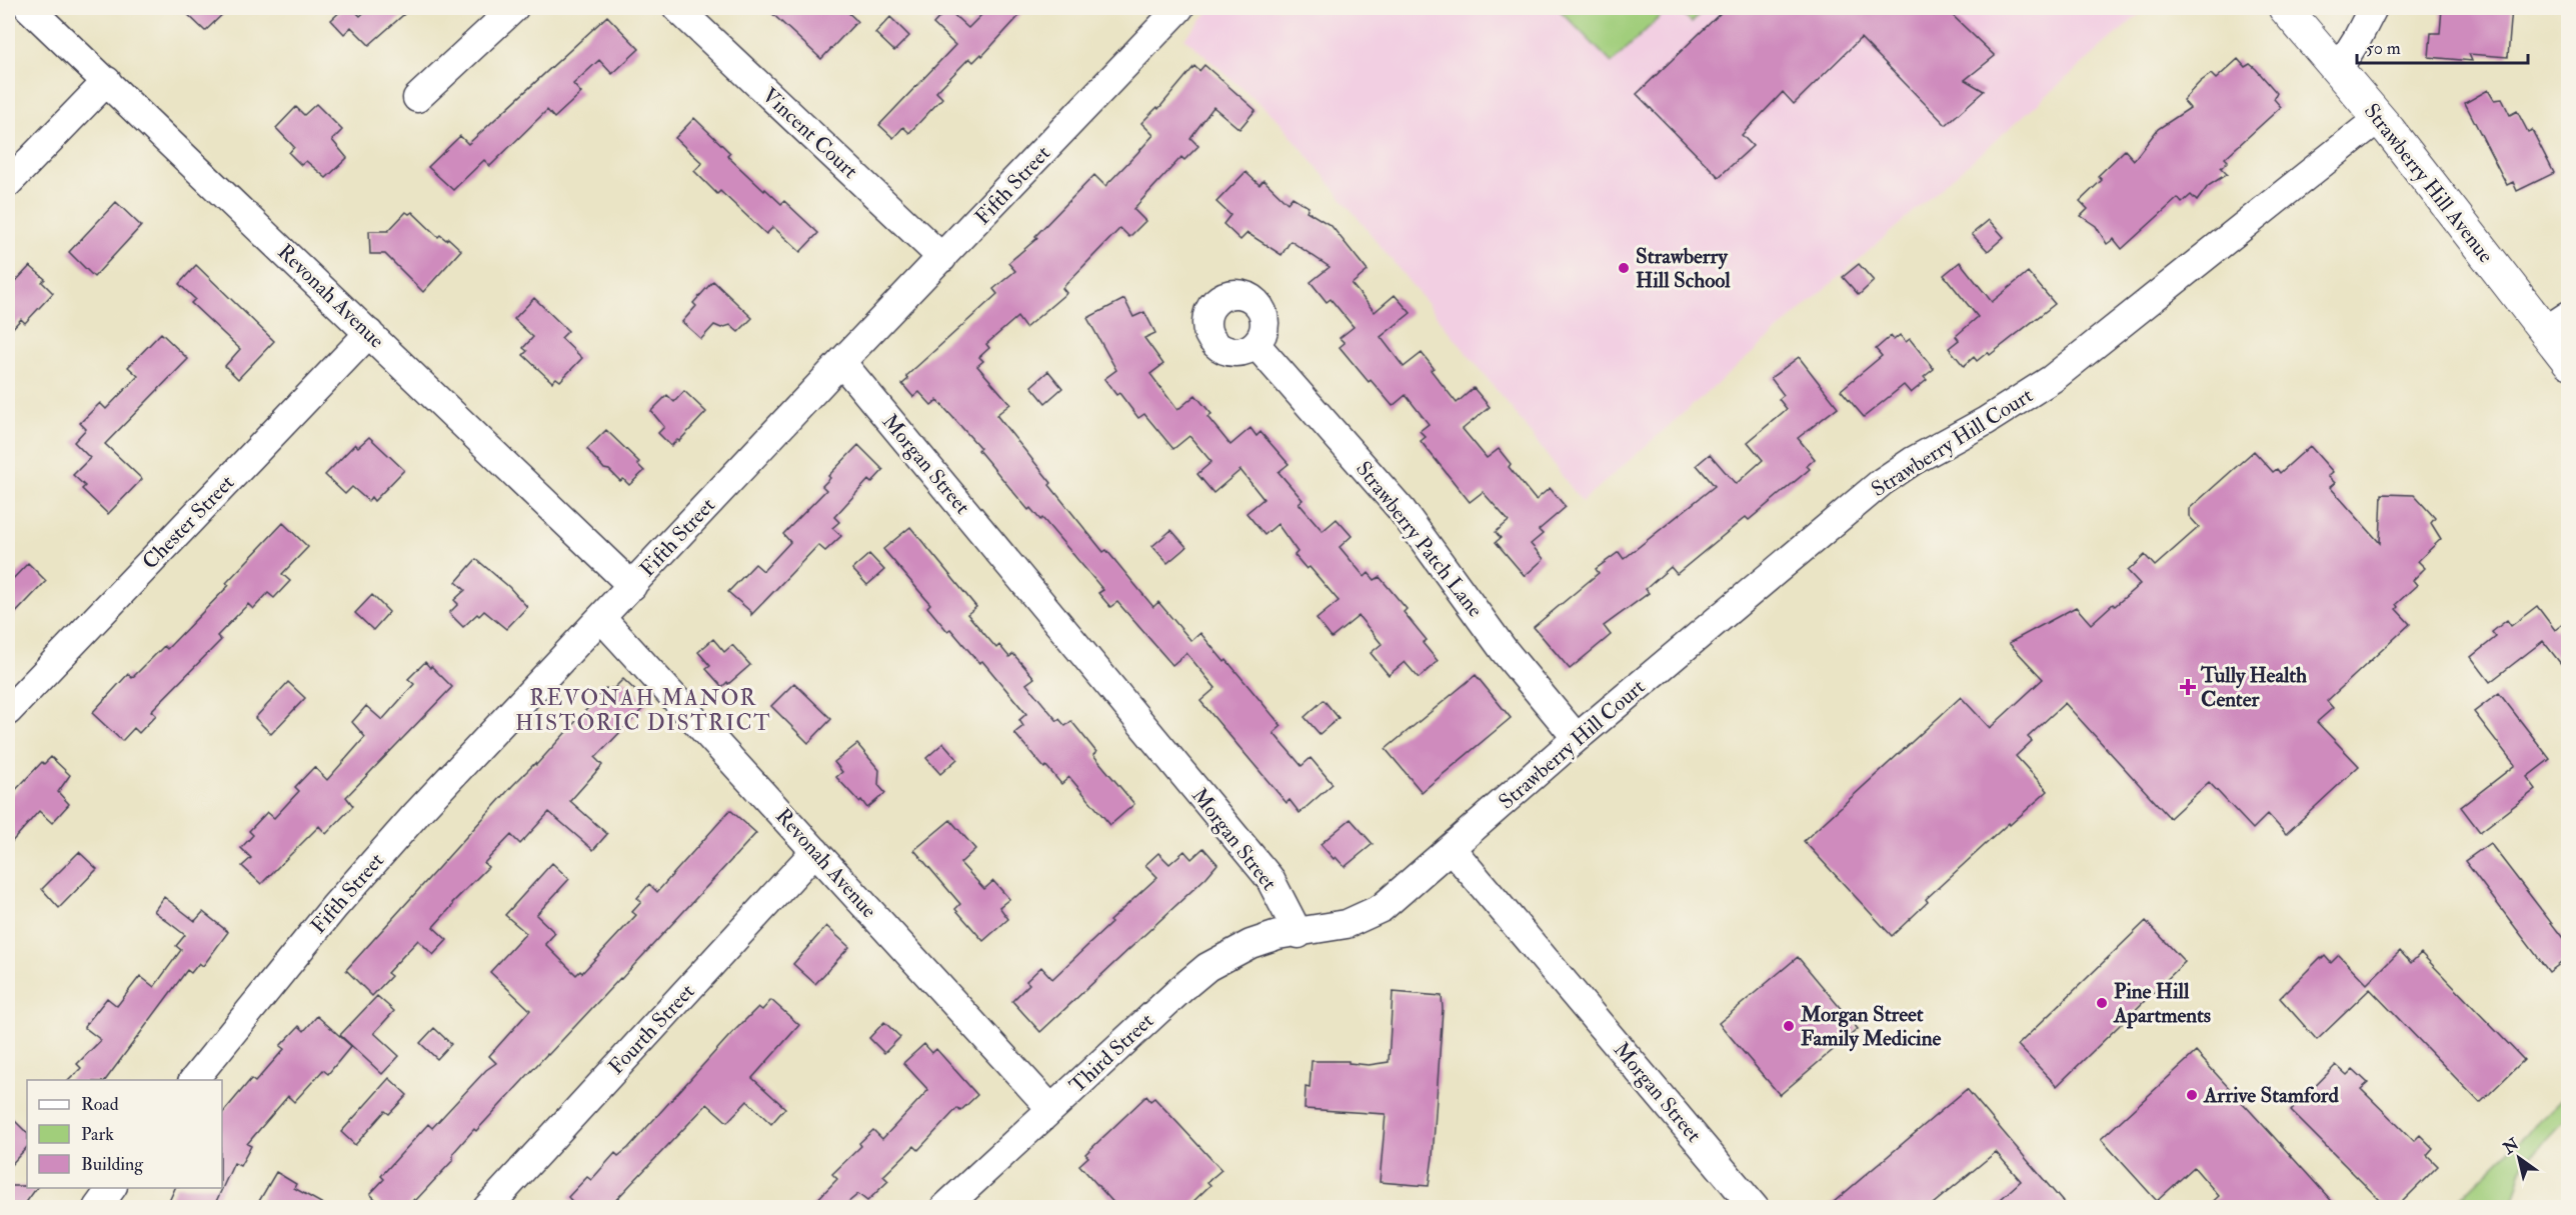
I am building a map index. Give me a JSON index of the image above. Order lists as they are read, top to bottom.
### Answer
{
  "streets": {
    "main road": ["Strawberry Hill Avenue"],
    "street": [
      "Vincent Court",
      "Fifth Street",
      "Revonah Avenue",
      "Strawberry Hill Court",
      "Morgan Street",
      "Chester Street",
      "Strawberry Patch Lane",
      "Fourth Street",
      "Third Street"
    ]
  },
  "crossings": [
    ["Vincent Court", "Fifth Street"],
    ["Strawberry Hill Avenue", "Strawberry Hill Court"],
    ["Fifth Street", "Revonah Avenue"],
    ["Fifth Street", "Morgan Street"],
    ["Revonah Avenue", "Chester Street"],
    ["Revonah Avenue", "Fourth Street"],
    ["Revonah Avenue", "Third Street"],
    ["Strawberry Hill Court", "Morgan Street"],
    ["Strawberry Hill Court", "Strawberry Patch Lane"],
    ["Morgan Street", "Third Street"]
  ],
  "districts": ["REVONAH MANOR HISTORIC DISTRICT"],
  "places": {
    "other": [
      "Strawberry Hill School",
      "Pine Hill Apartments",
      "Morgan Street Family Medicine",
      "Arrive Stamford"
    ],
    "health": ["Tully Health Center"]
  },
  "legend": ["Road", "Park", "Building"],
  "scale_bar": "50 m",
  "north": "top left"
}
